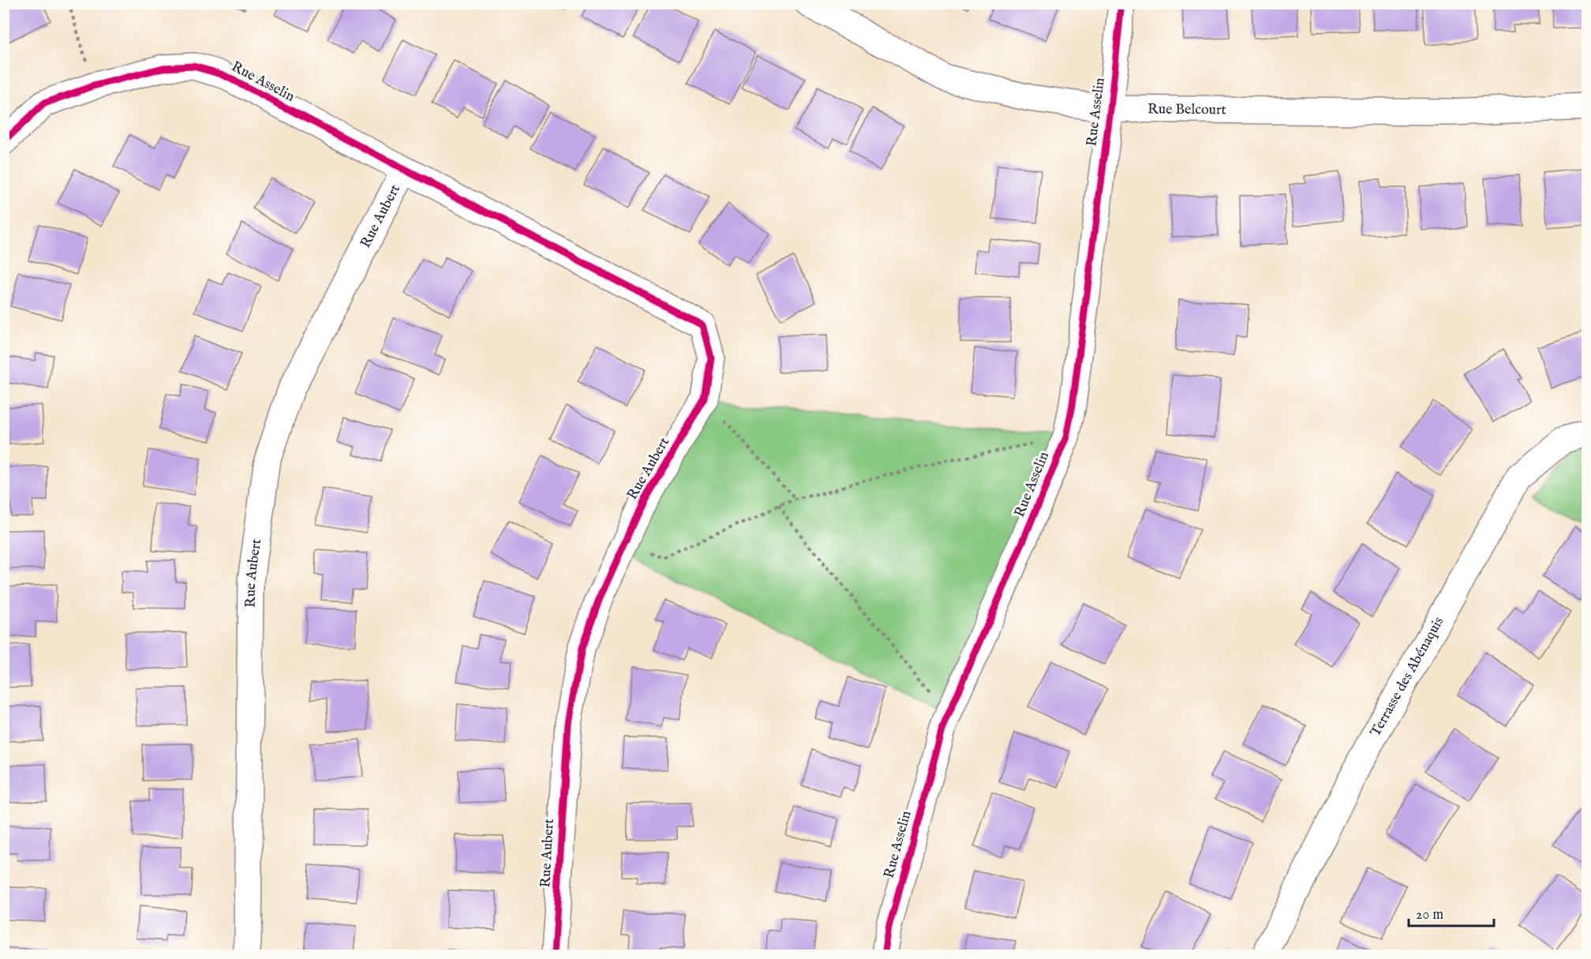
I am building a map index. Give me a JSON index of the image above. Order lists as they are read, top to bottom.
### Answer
{
  "streets": {
    "street": [
      "Rue Asselin",
      "Rue Belcourt",
      "Rue Aubert",
      "Terrasse des Abénaquis"
    ]
  },
  "crossings": [
    ["Rue Asselin", "Rue Belcourt"],
    ["Rue Asselin", "Rue Aubert"]
  ],
  "scale_bar": "20 m"
}
